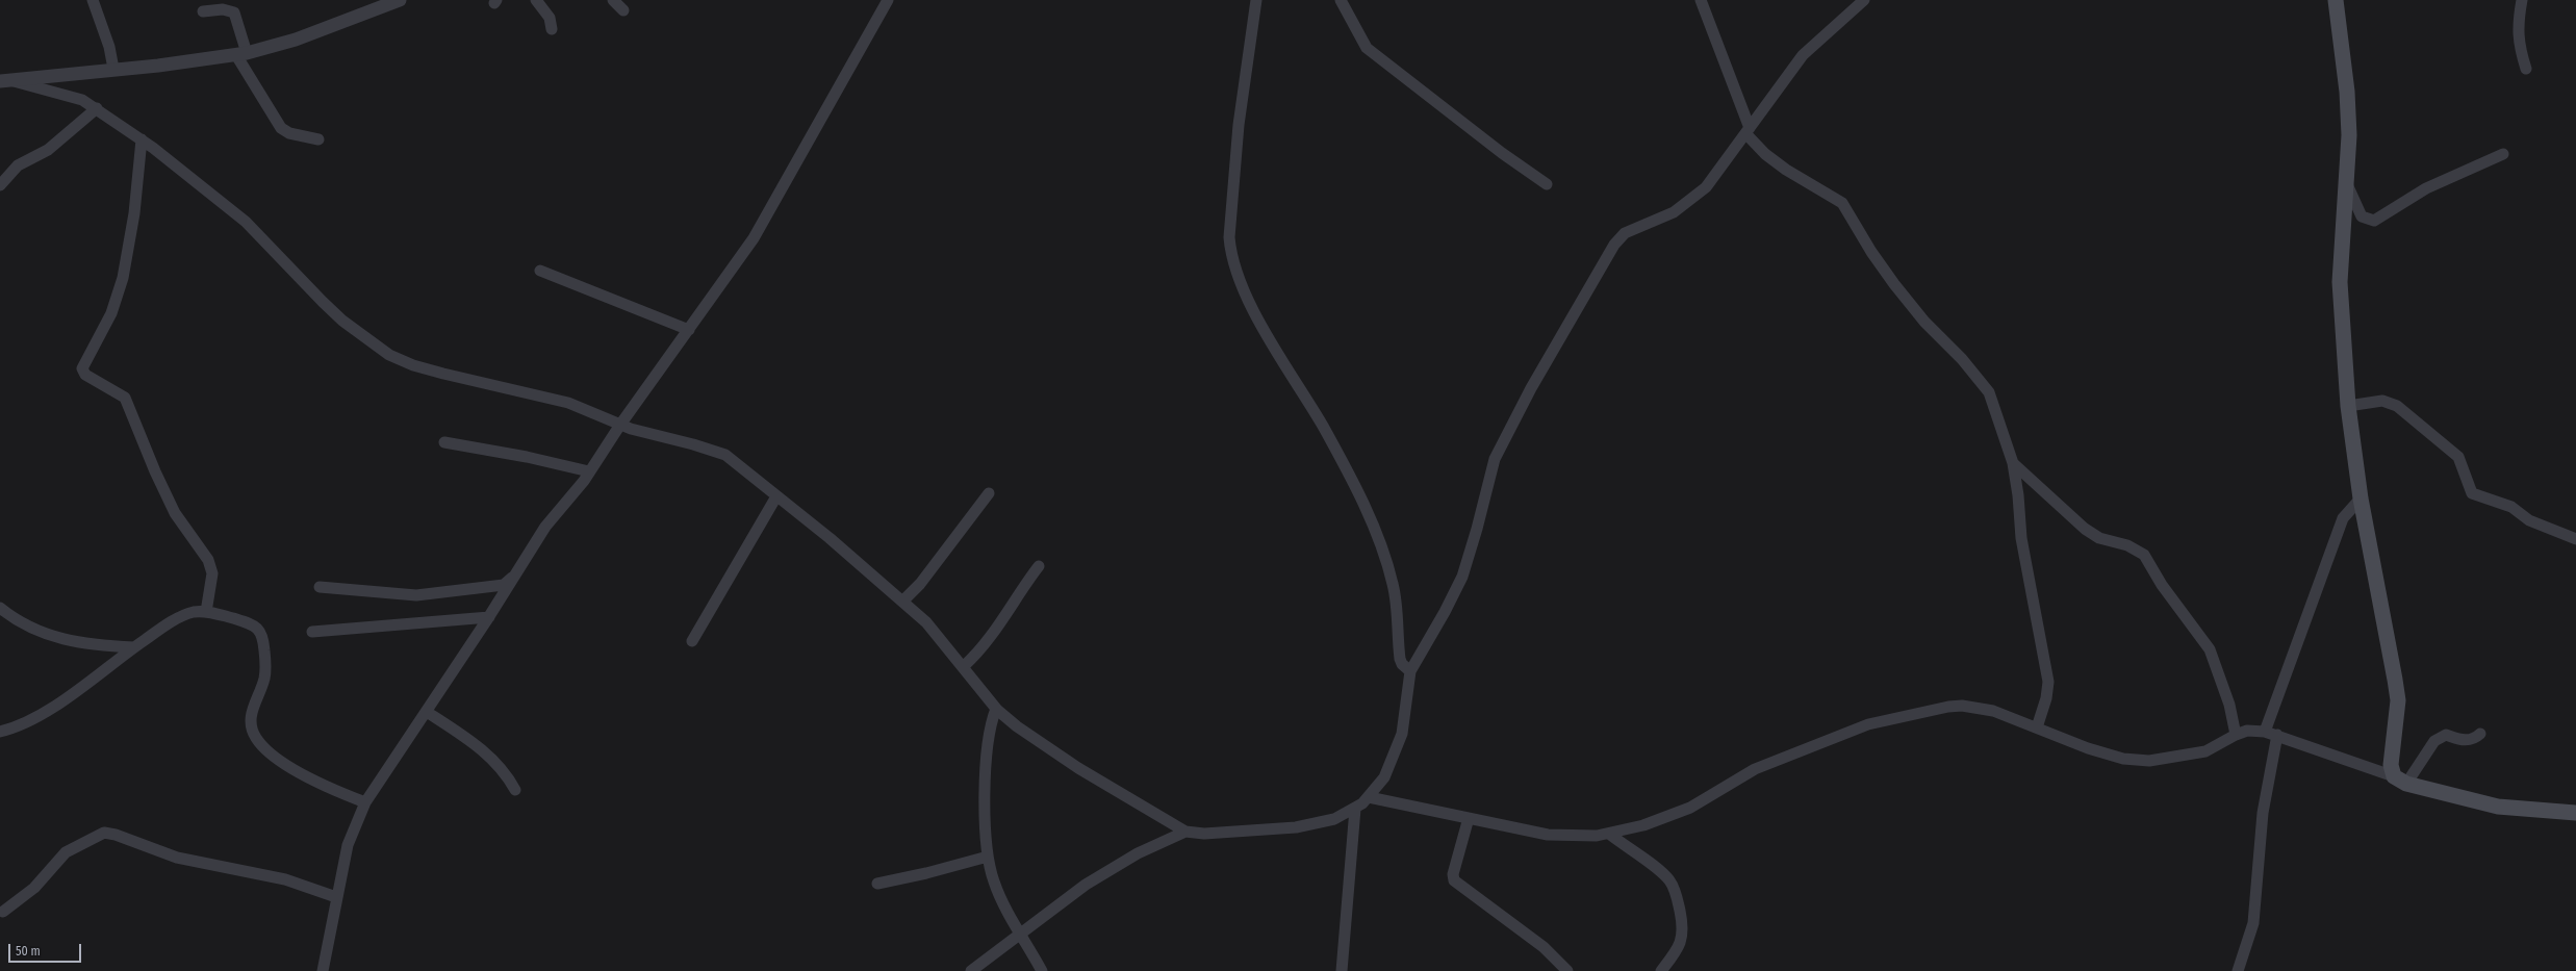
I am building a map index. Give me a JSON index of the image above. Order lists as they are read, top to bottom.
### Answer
{
  "scale_bar": "50 m"
}
